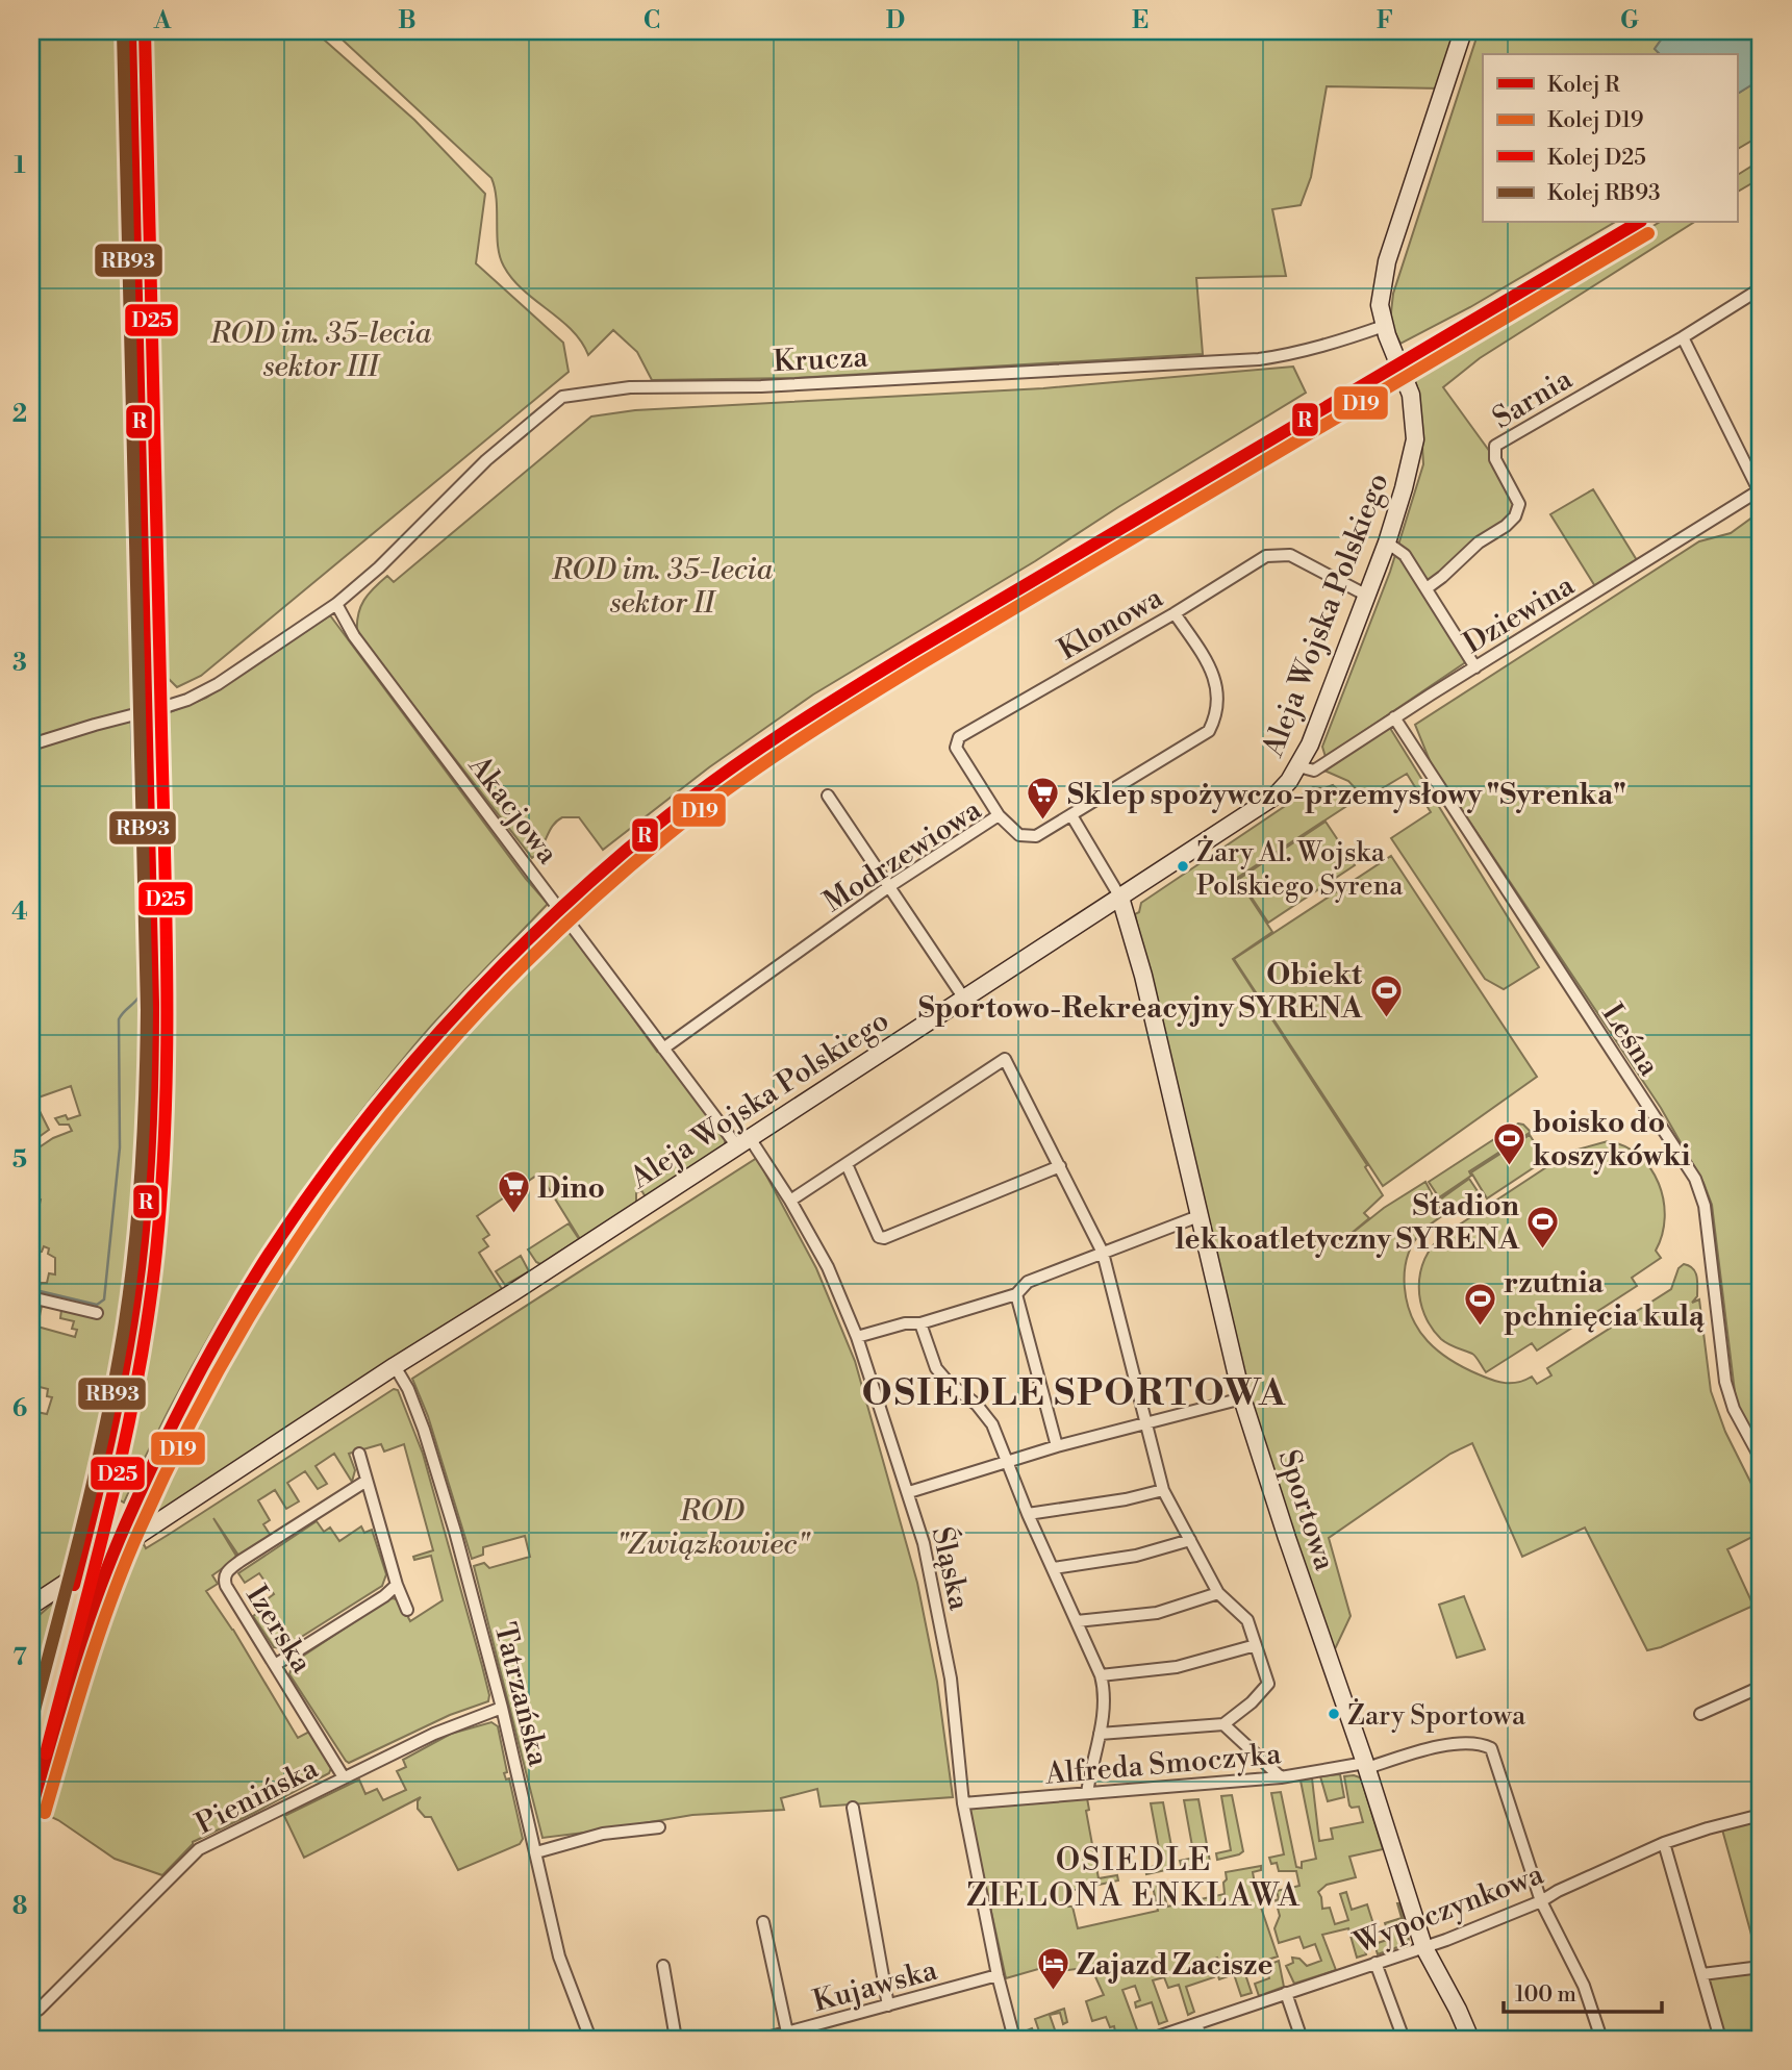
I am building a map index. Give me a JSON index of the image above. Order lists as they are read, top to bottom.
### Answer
{
  "streets": {
    "street": [
      "Krucza",
      "Sarnia",
      "Dziewina",
      "Aleja Wojska Polskiego",
      "Klonowa",
      "Akacjowa",
      "Modrzewiowa",
      "Leśna",
      "Sportowa",
      "Śląska",
      "Izerska",
      "Tatrzańska",
      "Alfreda Smoczyka",
      "Pienińska",
      "Wypoczynkowa",
      "Kujawska"
    ]
  },
  "crossings": [
    ["Krucza", "Aleja Wojska Polskiego"],
    ["Krucza", "Akacjowa"],
    ["Dziewina", "Aleja Wojska Polskiego"],
    ["Dziewina", "Leśna"],
    ["Aleja Wojska Polskiego", "Klonowa"],
    ["Aleja Wojska Polskiego", "Akacjowa"],
    ["Aleja Wojska Polskiego", "Sportowa"],
    ["Aleja Wojska Polskiego", "Śląska"],
    ["Aleja Wojska Polskiego", "Tatrzańska"],
    ["Klonowa", "Modrzewiowa"],
    ["Akacjowa", "Modrzewiowa"],
    ["Akacjowa", "Śląska"],
    ["Sportowa", "Alfreda Smoczyka"],
    ["Sportowa", "Wypoczynkowa"],
    ["Śląska", "Alfreda Smoczyka"],
    ["Śląska", "Kujawska"],
    ["Izerska", "Pienińska"],
    ["Tatrzańska", "Pienińska"],
    ["Alfreda Smoczyka", "Wypoczynkowa"]
  ],
  "districts": ["OSIEDLE SPORTOWA", "OSIEDLE ZIELONA ENKLAWA"],
  "parks": ["ROD im. 35-lecia sektor III", "ROD im. 35-lecia sektor II", "ROD \"Związkowiec\""],
  "places": {
    "supermarket": ["Sklep spożywczo-przemysłowy \"Syrenka\"", "Dino"],
    "other": ["Żary Al. Wojska Polskiego Syrena", "Żary Sportowa"],
    "sports": [
      "Obiekt Sportowo-Rekreacyjny SYRENA",
      "boisko do koszykówki",
      "Stadion lekkoatletyczny SYRENA",
      "rzutnia pchnięcia kulą"
    ],
    "hotel": ["Zajazd Zacisze"]
  },
  "lines": [
    "rail line R",
    "rail line D25",
    "rail line RB93",
    "rail line D19"
  ],
  "legend": [
    "Kolej R",
    "Kolej D19",
    "Kolej D25",
    "Kolej RB93"
  ],
  "scale_bar": "100 m",
  "grid": {
    "columns": [
      "A",
      "B",
      "C",
      "D",
      "E",
      "F",
      "G"
    ],
    "rows": [
      "1",
      "2",
      "3",
      "4",
      "5",
      "6",
      "7",
      "8"
    ]
  }
}
